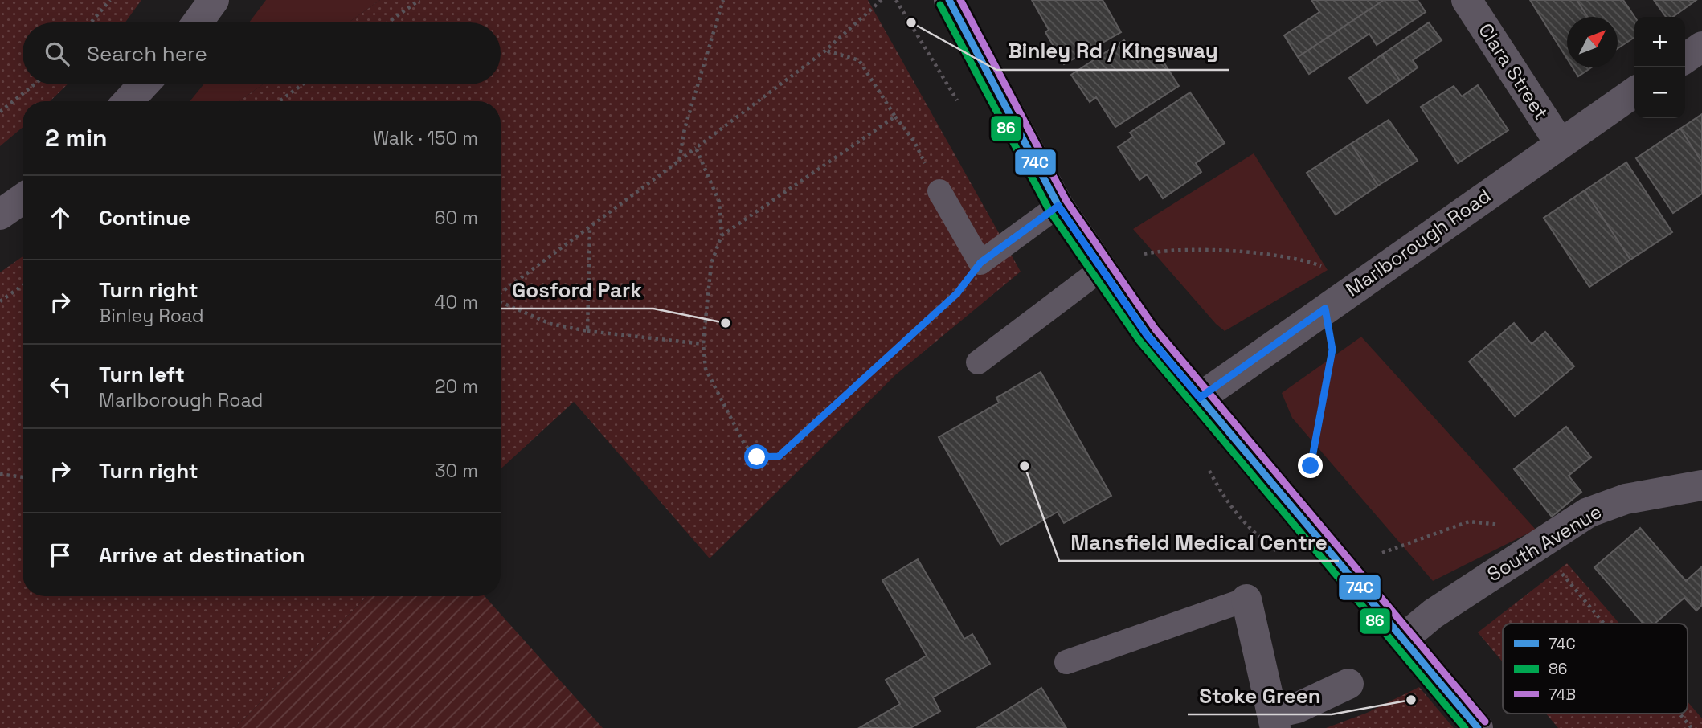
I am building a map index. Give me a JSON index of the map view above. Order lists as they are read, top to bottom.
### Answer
{
  "streets": {
    "street": ["Clara Street", "Marlborough Road", "South Avenue"]
  },
  "crossings": [
    ["Clara Street", "Marlborough Road"]
  ],
  "places": [
    "Binley Rd / Kingsway",
    "Gosford Park",
    "Mansfield Medical Centre",
    "Stoke Green"
  ],
  "lines": ["transit line 74C", "transit line 74B", "transit line 86"],
  "legend": ["74C", "86", "74B"],
  "north": "top right",
  "page": {
    "map_buttons": ["+", "−"],
    "search": "Search here",
    "heading": ["2 min", "Walk · 150 m"],
    "list": [
      ["Continue", "60 m"],
      ["Turn right", "Binley Road", "40 m"],
      ["Turn left", "Marlborough Road", "20 m"],
      ["Turn right", "30 m"],
      "Arrive at destination"
    ]
  }
}
